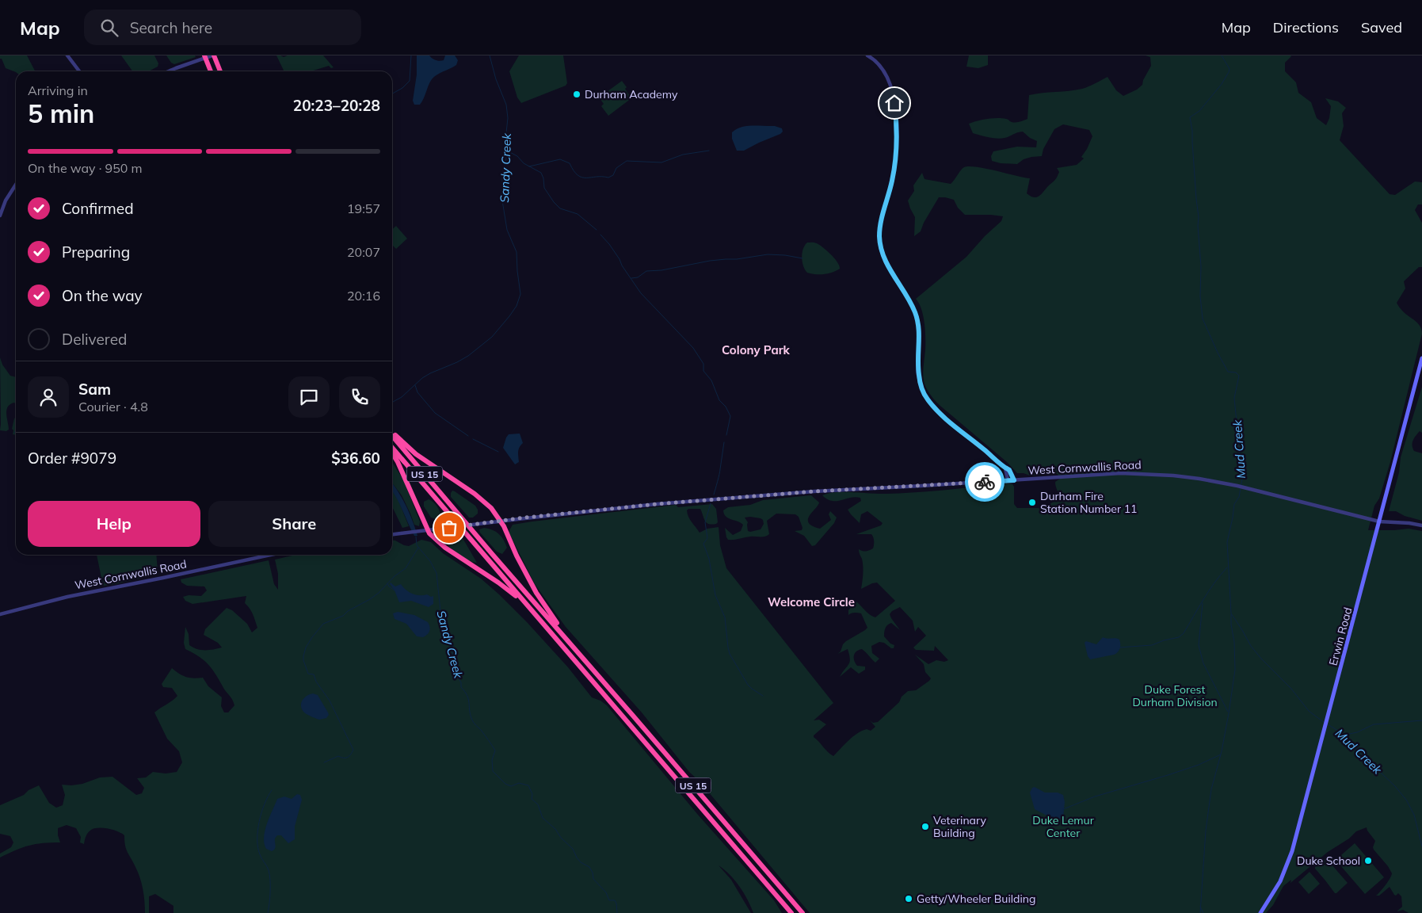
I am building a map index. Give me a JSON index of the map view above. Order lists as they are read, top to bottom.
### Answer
{
  "streets": {
    "highway": ["US 15"],
    "main road": ["Erwin Road"],
    "street": ["West Cornwallis Road"]
  },
  "crossings": [
    ["West Cornwallis Road", "Erwin Road"]
  ],
  "districts": ["Colony Park", "Welcome Circle"],
  "water": ["Sandy Creek", "Mud Creek"],
  "parks": ["Duke Forest Durham Division", "Duke Lemur Center"],
  "places": [
    "Durham Academy",
    "Durham Fire Station Number 11",
    "Veterinary Building",
    "Duke School",
    "Getty/Wheeler Building"
  ],
  "page": {
    "header": "Map",
    "search": "Search here",
    "nav": ["Map", "Directions", "Saved"],
    "heading": ["5 min", "Arriving in", "20:23–20:28"],
    "panel": [
      "Sam",
      "Courier · 4.8",
      "Order #9079",
      "$36.60"
    ],
    "bar": "On the way · 950 m",
    "list": [
      ["Confirmed", "19:57"],
      ["Preparing", "20:07"],
      ["On the way", "20:16"],
      "Delivered"
    ],
    "buttons": ["Help", "Share"]
  }
}
